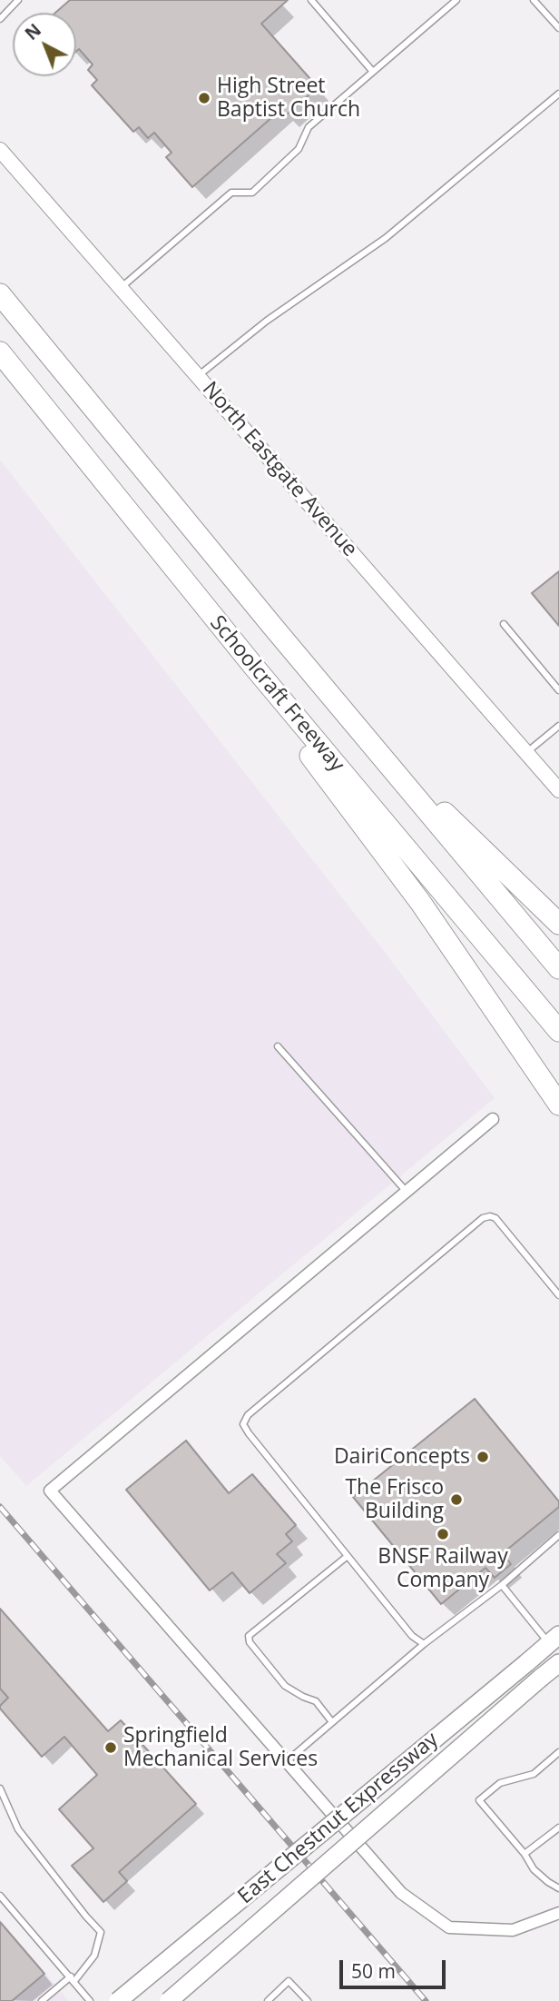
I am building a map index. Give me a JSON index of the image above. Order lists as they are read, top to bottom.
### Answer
{
  "streets": {
    "highway": ["Schoolcraft Freeway"],
    "main road": ["East Chestnut Expressway"],
    "street": ["North Eastgate Avenue"]
  },
  "places": [
    "High Street Baptist Church",
    "DairiConcepts",
    "The Frisco Building",
    "BNSF Railway Company",
    "Springfield Mechanical Services"
  ],
  "scale_bar": "50 m",
  "north": "top left"
}
